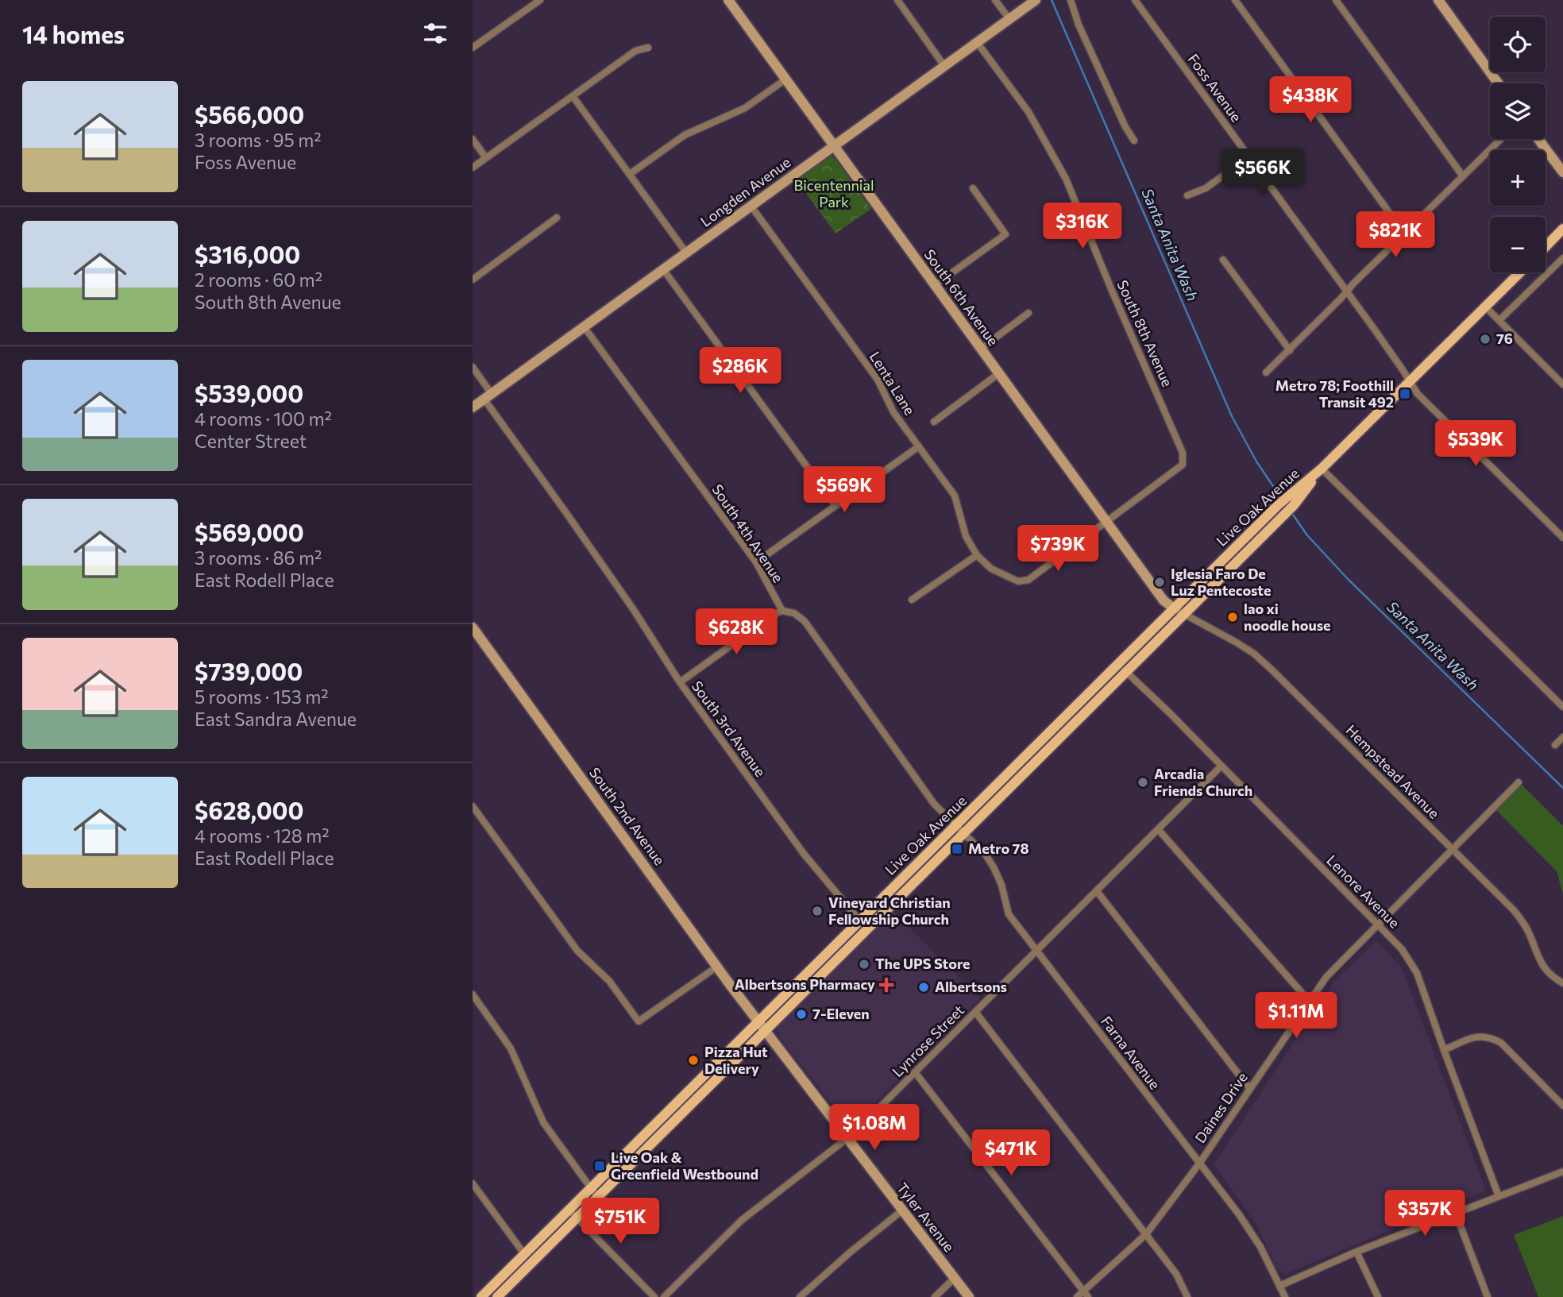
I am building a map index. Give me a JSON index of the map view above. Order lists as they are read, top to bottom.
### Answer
{
  "streets": {
    "main road": ["Live Oak Avenue"],
    "street": [
      "Foss Avenue",
      "Longden Avenue",
      "South 6th Avenue",
      "South 8th Avenue",
      "Lenta Lane",
      "South 4th Avenue",
      "South 3rd Avenue",
      "Hempstead Avenue",
      "South 2nd Avenue",
      "Lenore Avenue",
      "Lynrose Street",
      "Farna Avenue",
      "Daines Drive",
      "Tyler Avenue"
    ]
  },
  "crossings": [
    ["Foss Avenue", "Live Oak Avenue"],
    ["Longden Avenue", "South 6th Avenue"],
    ["Longden Avenue", "South 8th Avenue"],
    ["Longden Avenue", "Lenta Lane"],
    ["Longden Avenue", "South 4th Avenue"],
    ["Longden Avenue", "South 3rd Avenue"],
    ["South 6th Avenue", "South 8th Avenue"],
    ["South 6th Avenue", "Live Oak Avenue"],
    ["South 6th Avenue", "Hempstead Avenue"],
    ["Live Oak Avenue", "South 3rd Avenue"],
    ["Live Oak Avenue", "Hempstead Avenue"],
    ["Live Oak Avenue", "South 2nd Avenue"],
    ["Live Oak Avenue", "Lenore Avenue"],
    ["Live Oak Avenue", "Farna Avenue"],
    ["Live Oak Avenue", "Tyler Avenue"],
    ["Hempstead Avenue", "Daines Drive"],
    ["South 2nd Avenue", "Tyler Avenue"],
    ["Lenore Avenue", "Lynrose Street"],
    ["Lenore Avenue", "Daines Drive"],
    ["Lynrose Street", "Farna Avenue"],
    ["Lynrose Street", "Tyler Avenue"],
    ["Farna Avenue", "Daines Drive"]
  ],
  "water": ["Santa Anita Wash"],
  "parks": ["Bicentennial Park"],
  "places": {
    "other": [
      "76",
      "Iglesia Faro De Luz Pentecoste",
      "lao xi noodle house",
      "Arcadia Friends Church",
      "Vineyard Christian Fellowship Church",
      "The UPS Store",
      "Albertsons",
      "7-Eleven",
      "Pizza Hut Delivery"
    ],
    "transit": ["Metro 78; Foothill Transit 492", "Metro 78", "Live Oak & Greenfield Westbound"],
    "health": ["Albertsons Pharmacy"]
  },
  "page": {
    "heading": "14 homes",
    "map_buttons": ["+", "−"],
    "list": [
      {
        "name": "$566,000",
        "note": "3 rooms · 95 m² · Foss Avenue"
      },
      {
        "name": "$316,000",
        "note": "2 rooms · 60 m² · South 8th Avenue"
      },
      {
        "name": "$539,000",
        "note": "4 rooms · 100 m² · Center Street"
      },
      {
        "name": "$569,000",
        "note": "3 rooms · 86 m² · East Rodell Place"
      },
      {
        "name": "$739,000",
        "note": "5 rooms · 153 m² · East Sandra Avenue"
      },
      {
        "name": "$628,000",
        "note": "4 rooms · 128 m² · East Rodell Place"
      }
    ],
    "price": [
      "$438K",
      "$566K",
      "$316K",
      "$821K",
      "$286K",
      "$539K",
      "$569K",
      "$739K",
      "$628K",
      "$1.11M",
      "$1.08M",
      "$471K",
      "$357K",
      "$751K"
    ]
  }
}
